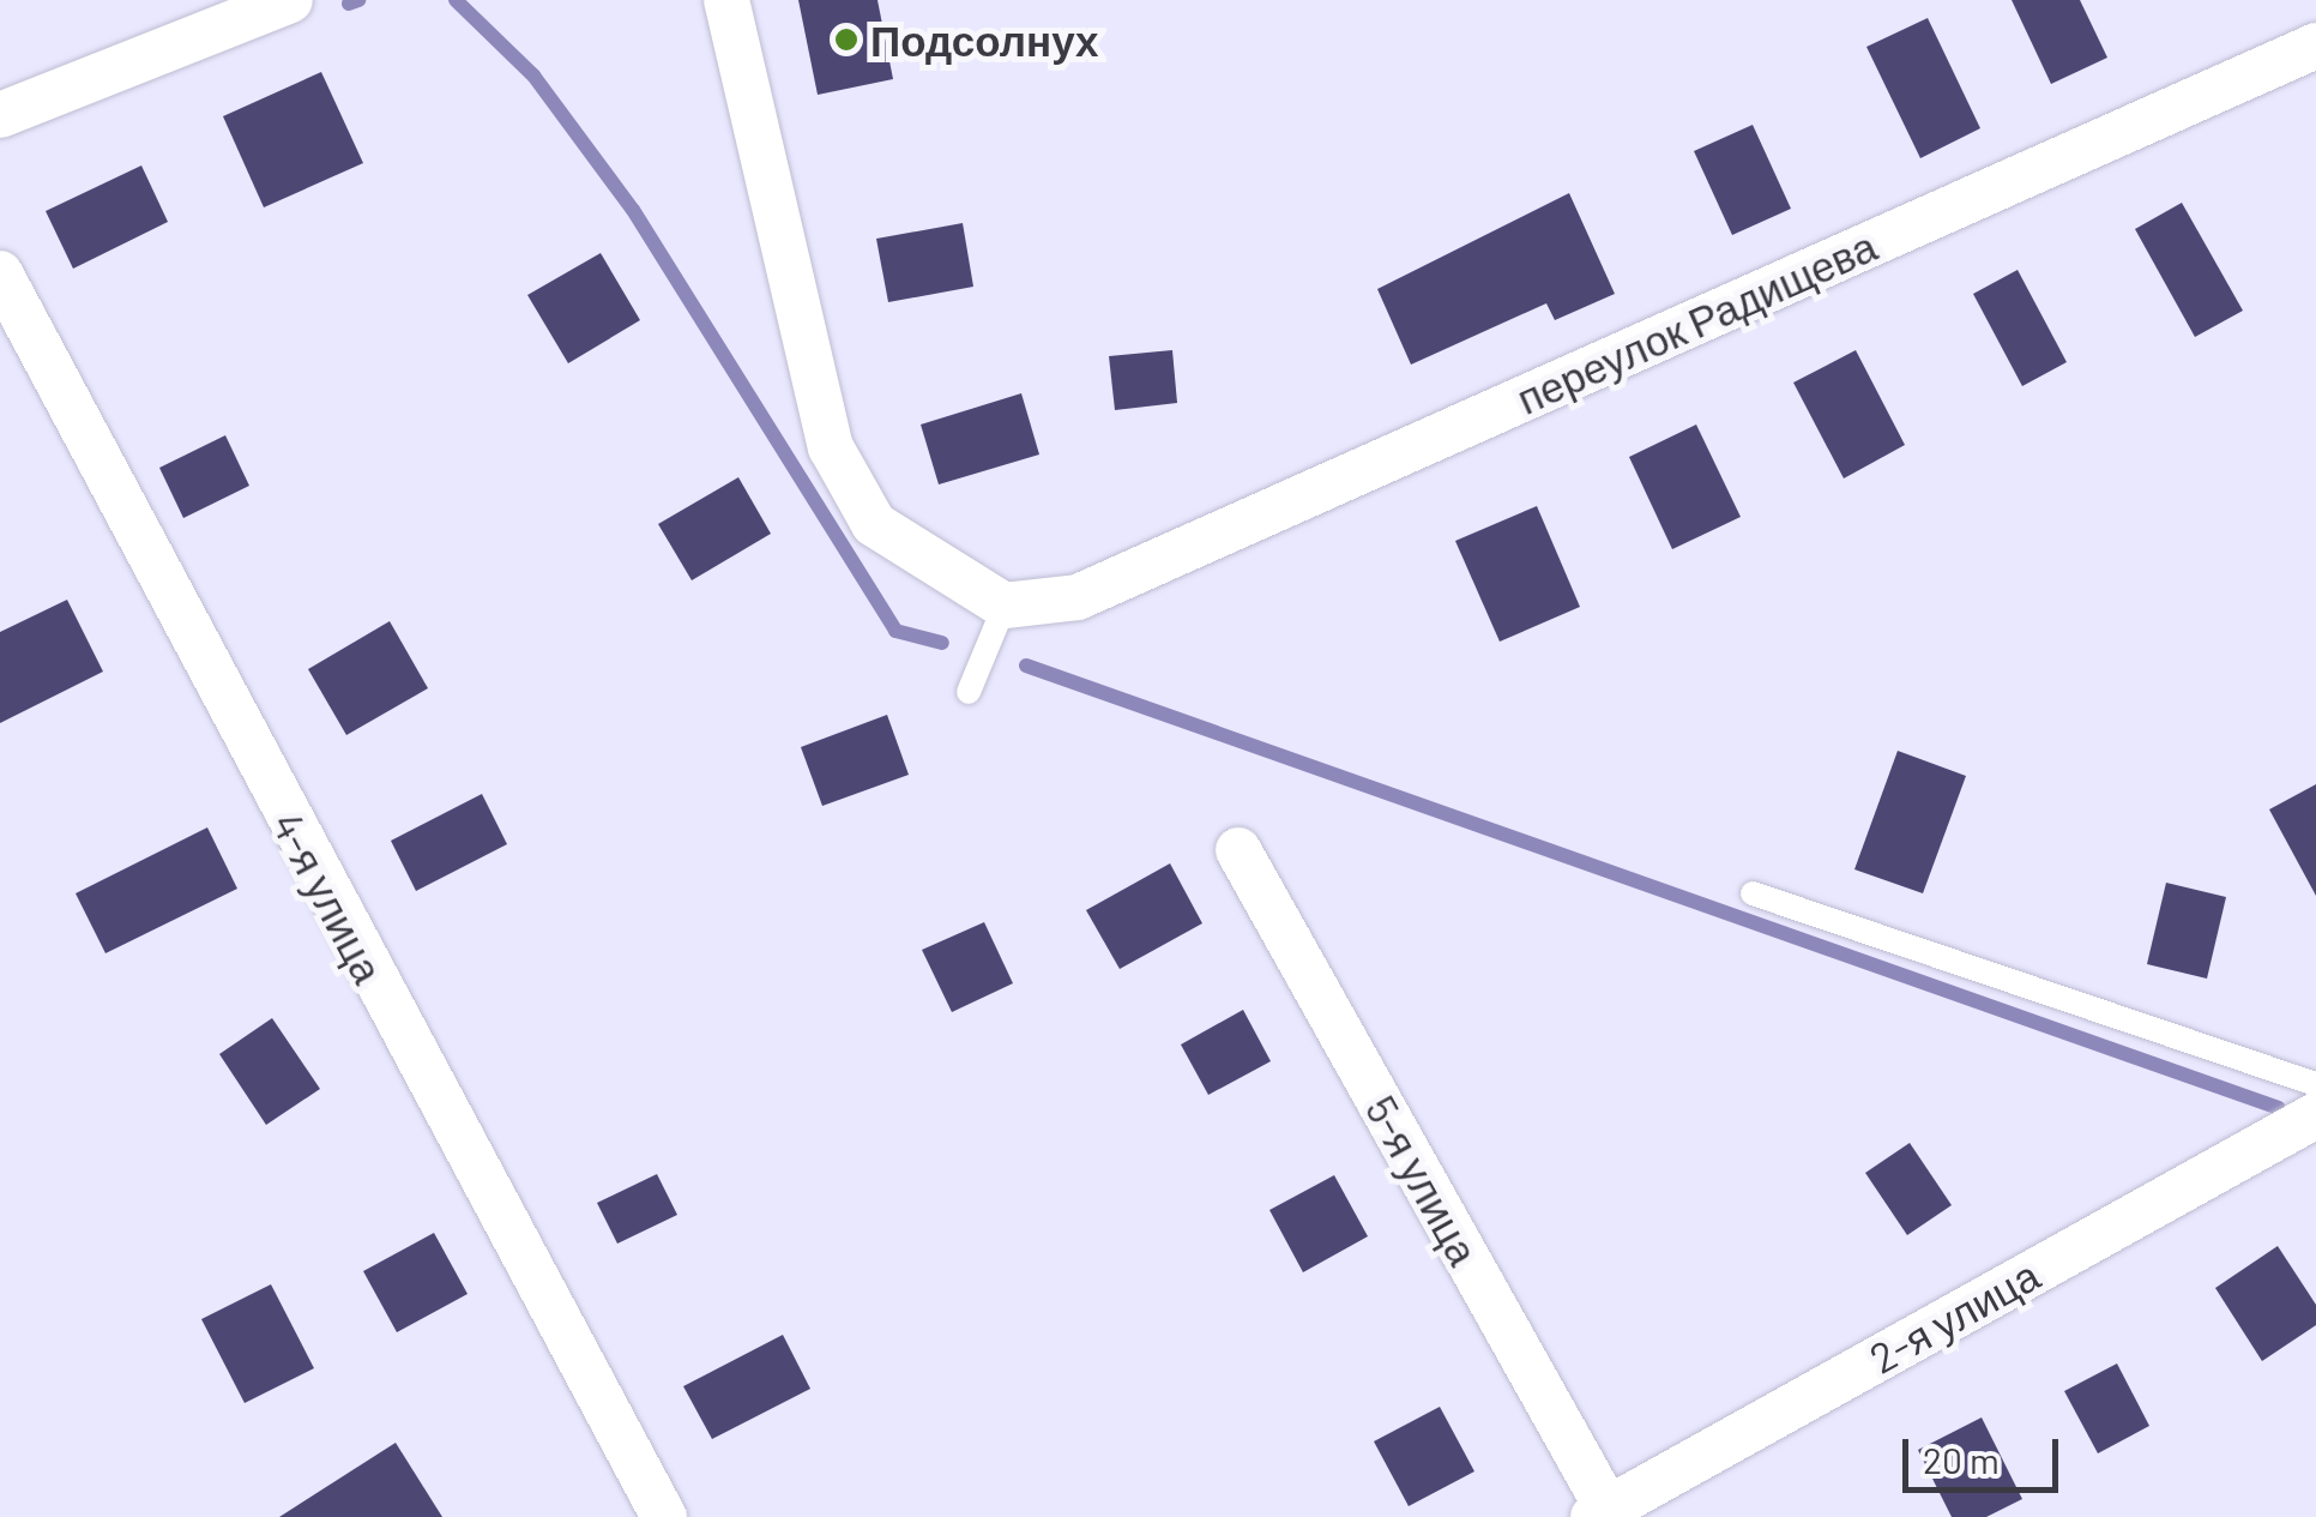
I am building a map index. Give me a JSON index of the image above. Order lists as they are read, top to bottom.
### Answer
{
  "streets": {
    "street": [
      "переулок Радищева",
      "4-я улица",
      "5-я улица",
      "2-я улица"
    ]
  },
  "crossings": [
    ["5-я улица", "2-я улица"]
  ],
  "places": ["Подсолнух"],
  "scale_bar": "20 m"
}
